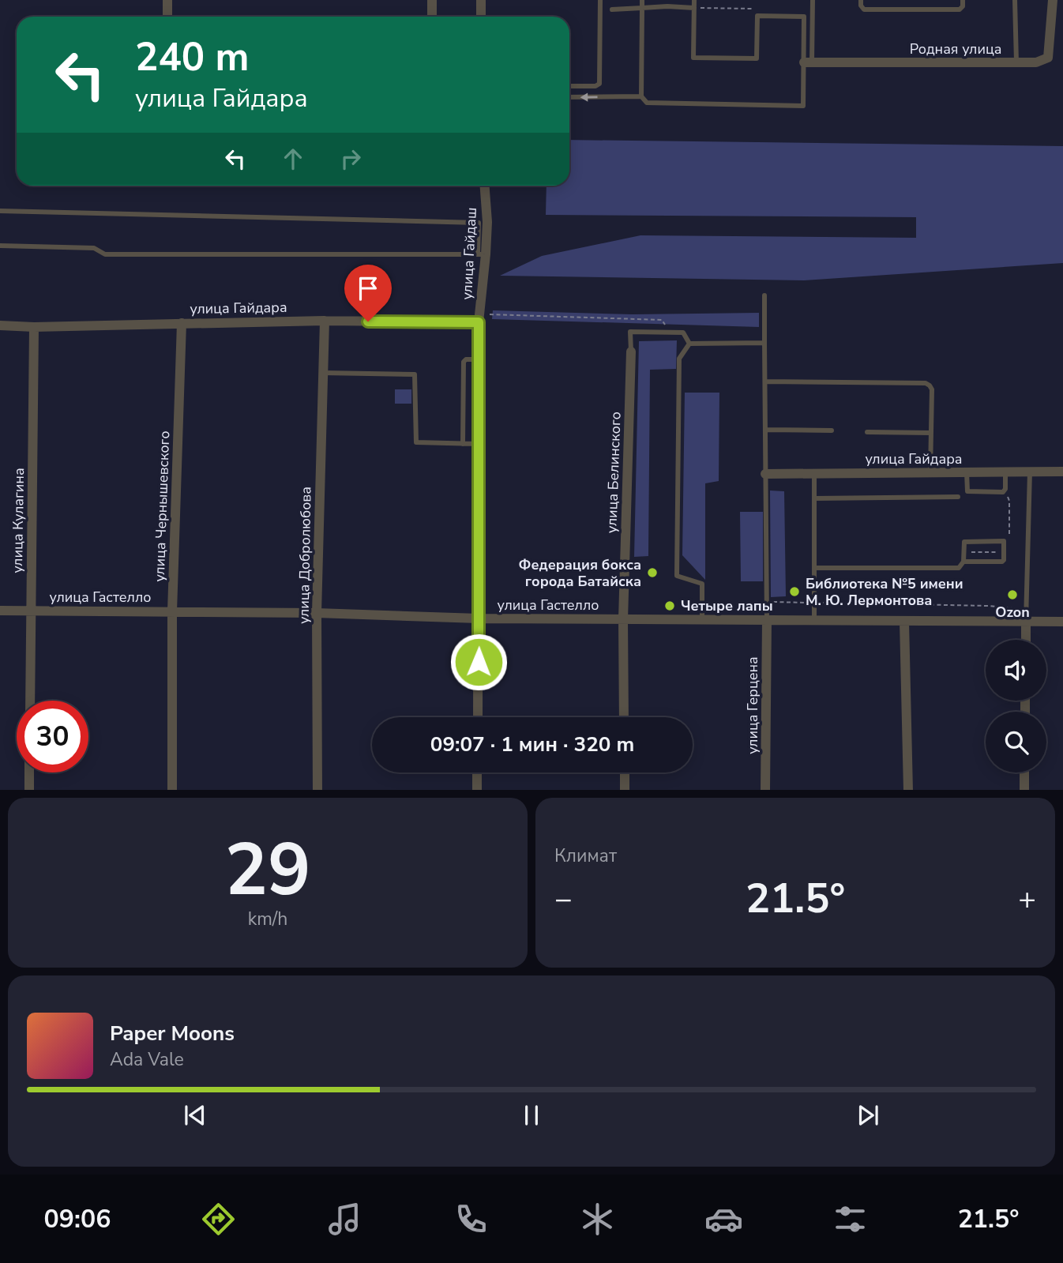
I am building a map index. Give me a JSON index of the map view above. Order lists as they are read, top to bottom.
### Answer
{
  "streets": {
    "street": [
      "Родная улица",
      "улица Гайдаш",
      "улица Гайдара",
      "улица Белинского",
      "улица Чернышевского",
      "улица Кулагина",
      "улица Добролюбова",
      "улица Гастелло",
      "улица Герцена"
    ]
  },
  "crossings": [
    ["улица Гайдаш", "улица Гайдара"],
    ["улица Гайдаш", "улица Гастелло"],
    ["улица Гайдара", "улица Чернышевского"],
    ["улица Гайдара", "улица Кулагина"],
    ["улица Гайдара", "улица Добролюбова"],
    ["улица Белинского", "улица Гастелло"],
    ["улица Чернышевского", "улица Гастелло"],
    ["улица Кулагина", "улица Гастелло"],
    ["улица Добролюбова", "улица Гастелло"],
    ["улица Гастелло", "улица Герцена"]
  ],
  "places": [
    "Федерация бокса города Батайска",
    "Библиотека №5 имени М. Ю. Лермонтова",
    "Ozon",
    "Четыре лапы"
  ],
  "page": {
    "turn": ["240 m", "улица Гайдара"],
    "limit": "30",
    "trip": "09:07 · 1 мин · 320 m",
    "tile": [
      ["29", "km/h"],
      "Климат"
    ],
    "heat": ["−", "21.5°", "+"],
    "song": ["Paper Moons", "Ada Vale"],
    "tabs": ["09:06", "21.5°"]
  }
}
